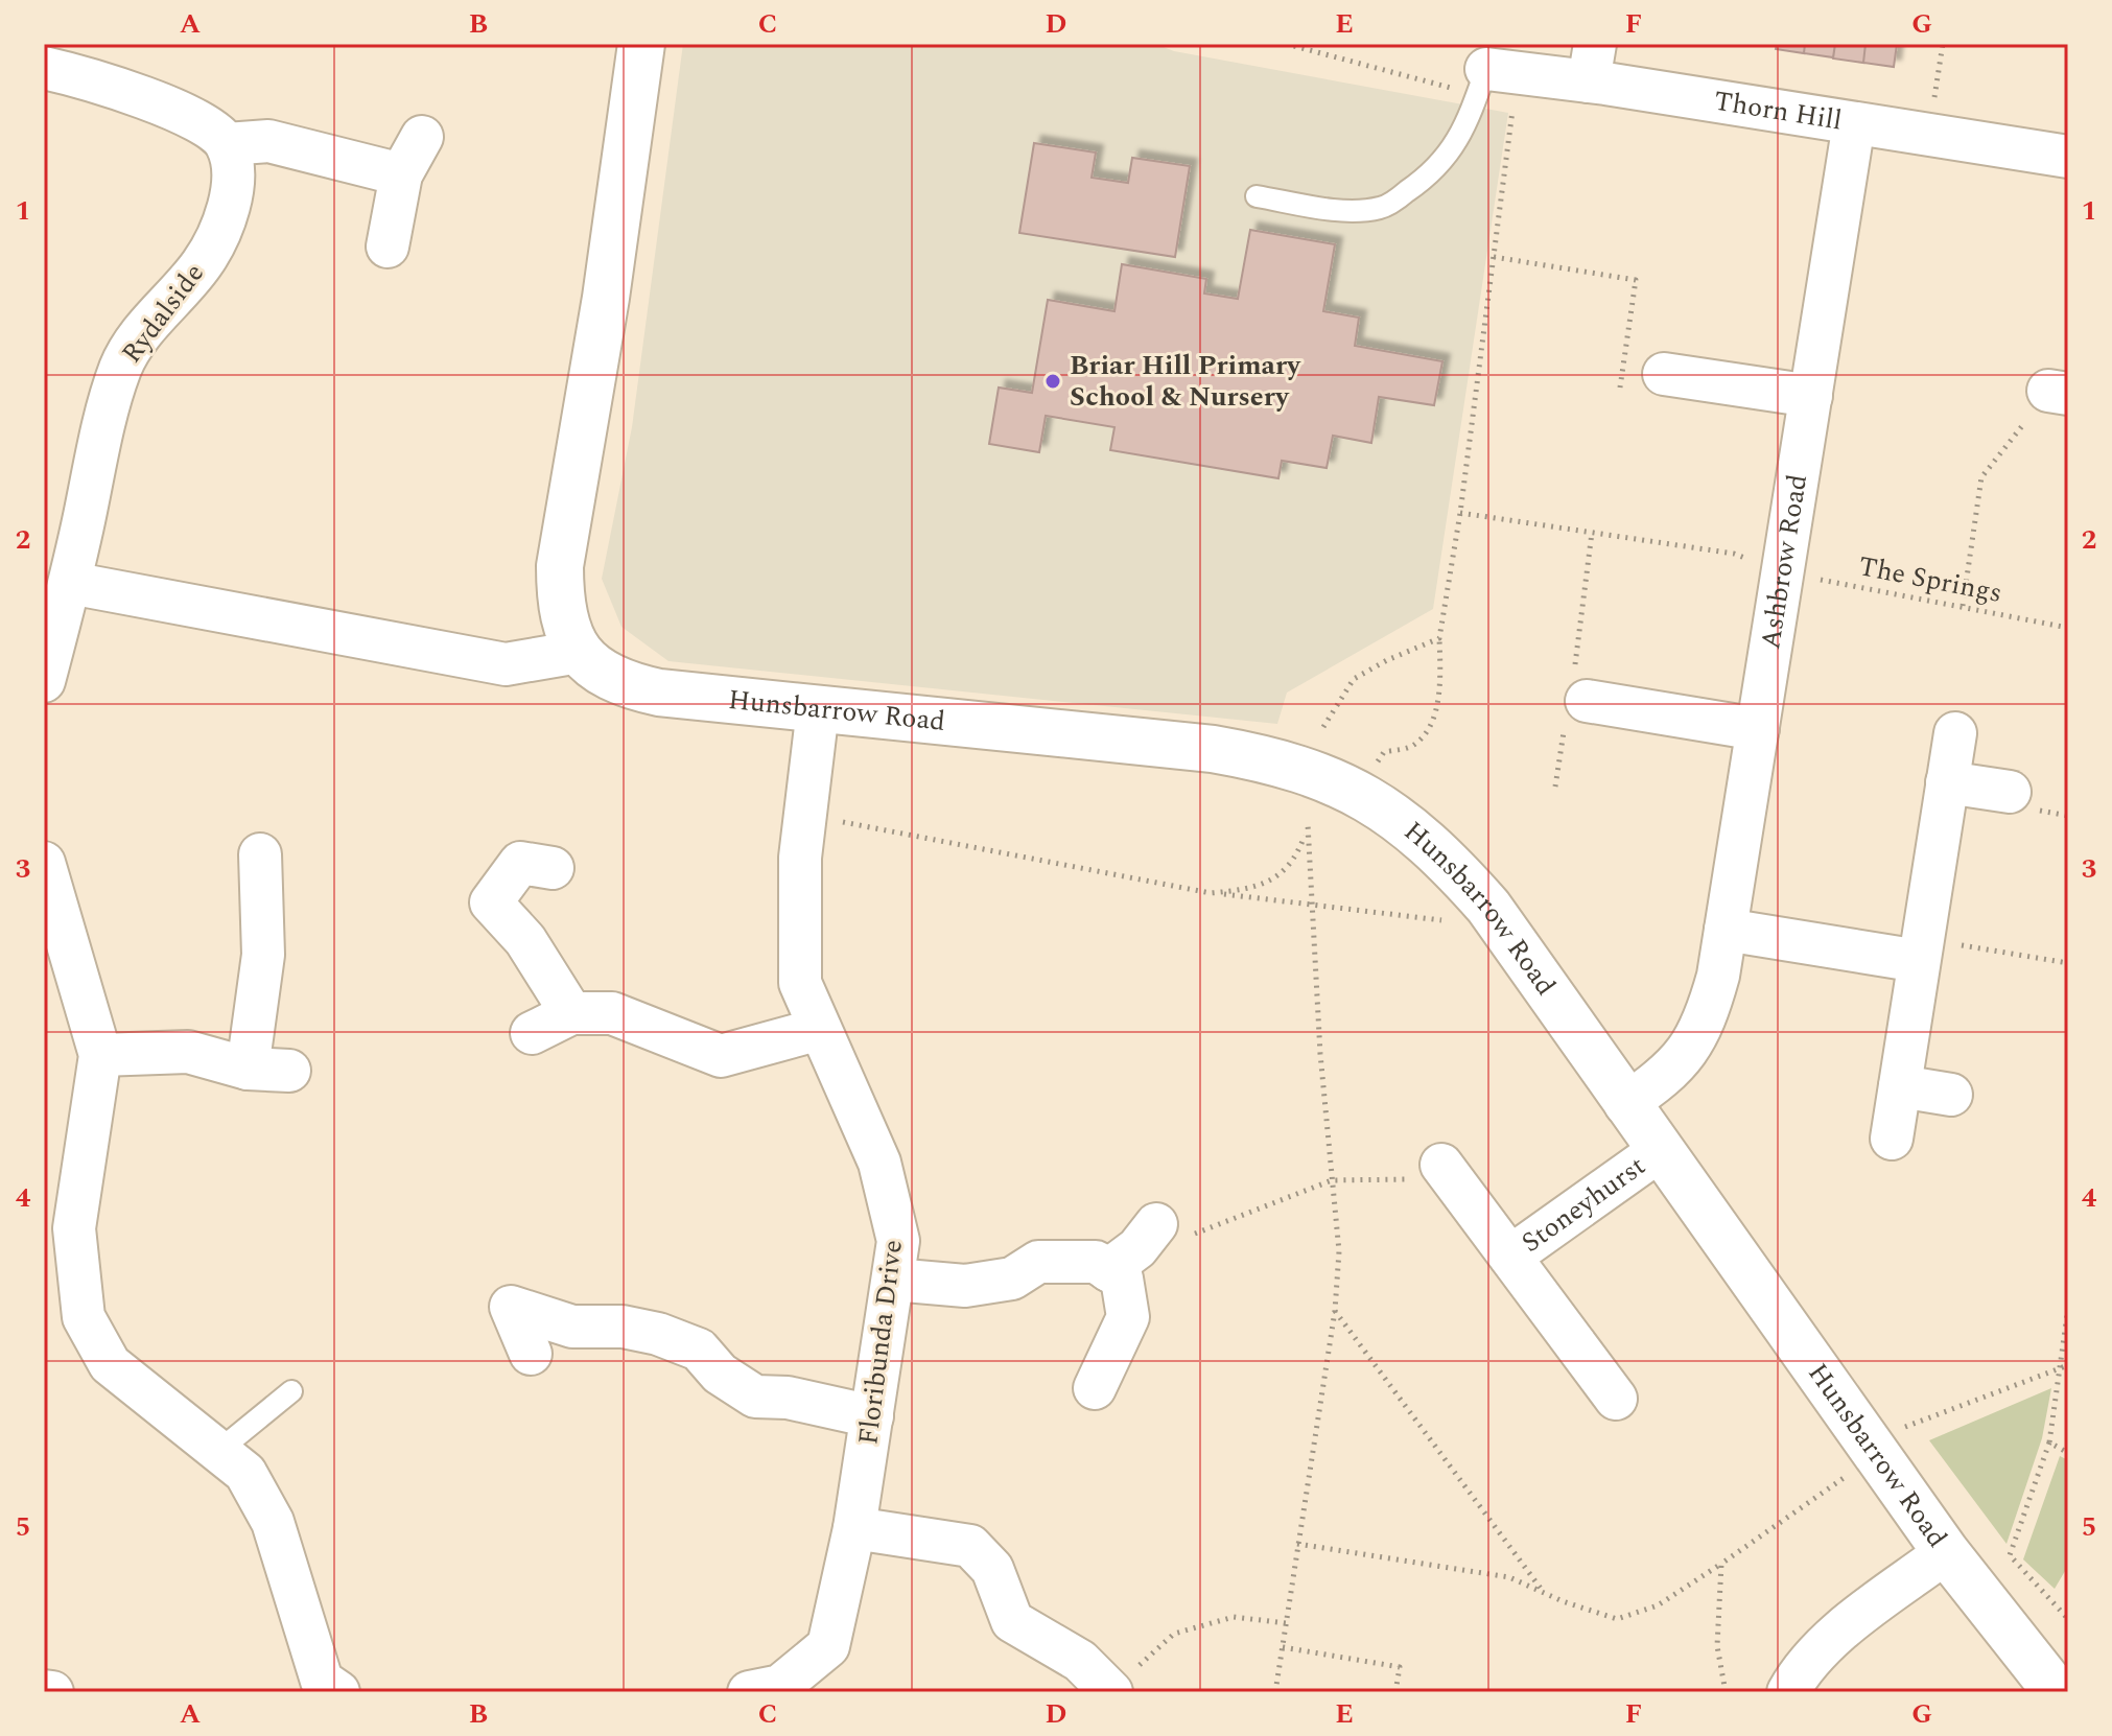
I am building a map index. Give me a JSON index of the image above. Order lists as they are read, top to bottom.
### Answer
{
  "streets": {
    "street": [
      "Thorn Hill",
      "Rydalside",
      "Ashbrow Road",
      "Hunsbarrow Road",
      "Stoneyhurst",
      "Floribunda Drive"
    ],
    "path": ["The Springs"]
  },
  "crossings": [
    ["Thorn Hill", "Ashbrow Road"],
    ["Ashbrow Road", "The Springs"],
    ["Ashbrow Road", "Hunsbarrow Road"],
    ["Hunsbarrow Road", "Stoneyhurst"],
    ["Hunsbarrow Road", "Floribunda Drive"]
  ],
  "places": ["Briar Hill Primary School & Nursery"],
  "grid": {
    "columns": [
      "A",
      "B",
      "C",
      "D",
      "E",
      "F",
      "G"
    ],
    "rows": [
      "1",
      "2",
      "3",
      "4",
      "5"
    ]
  }
}
